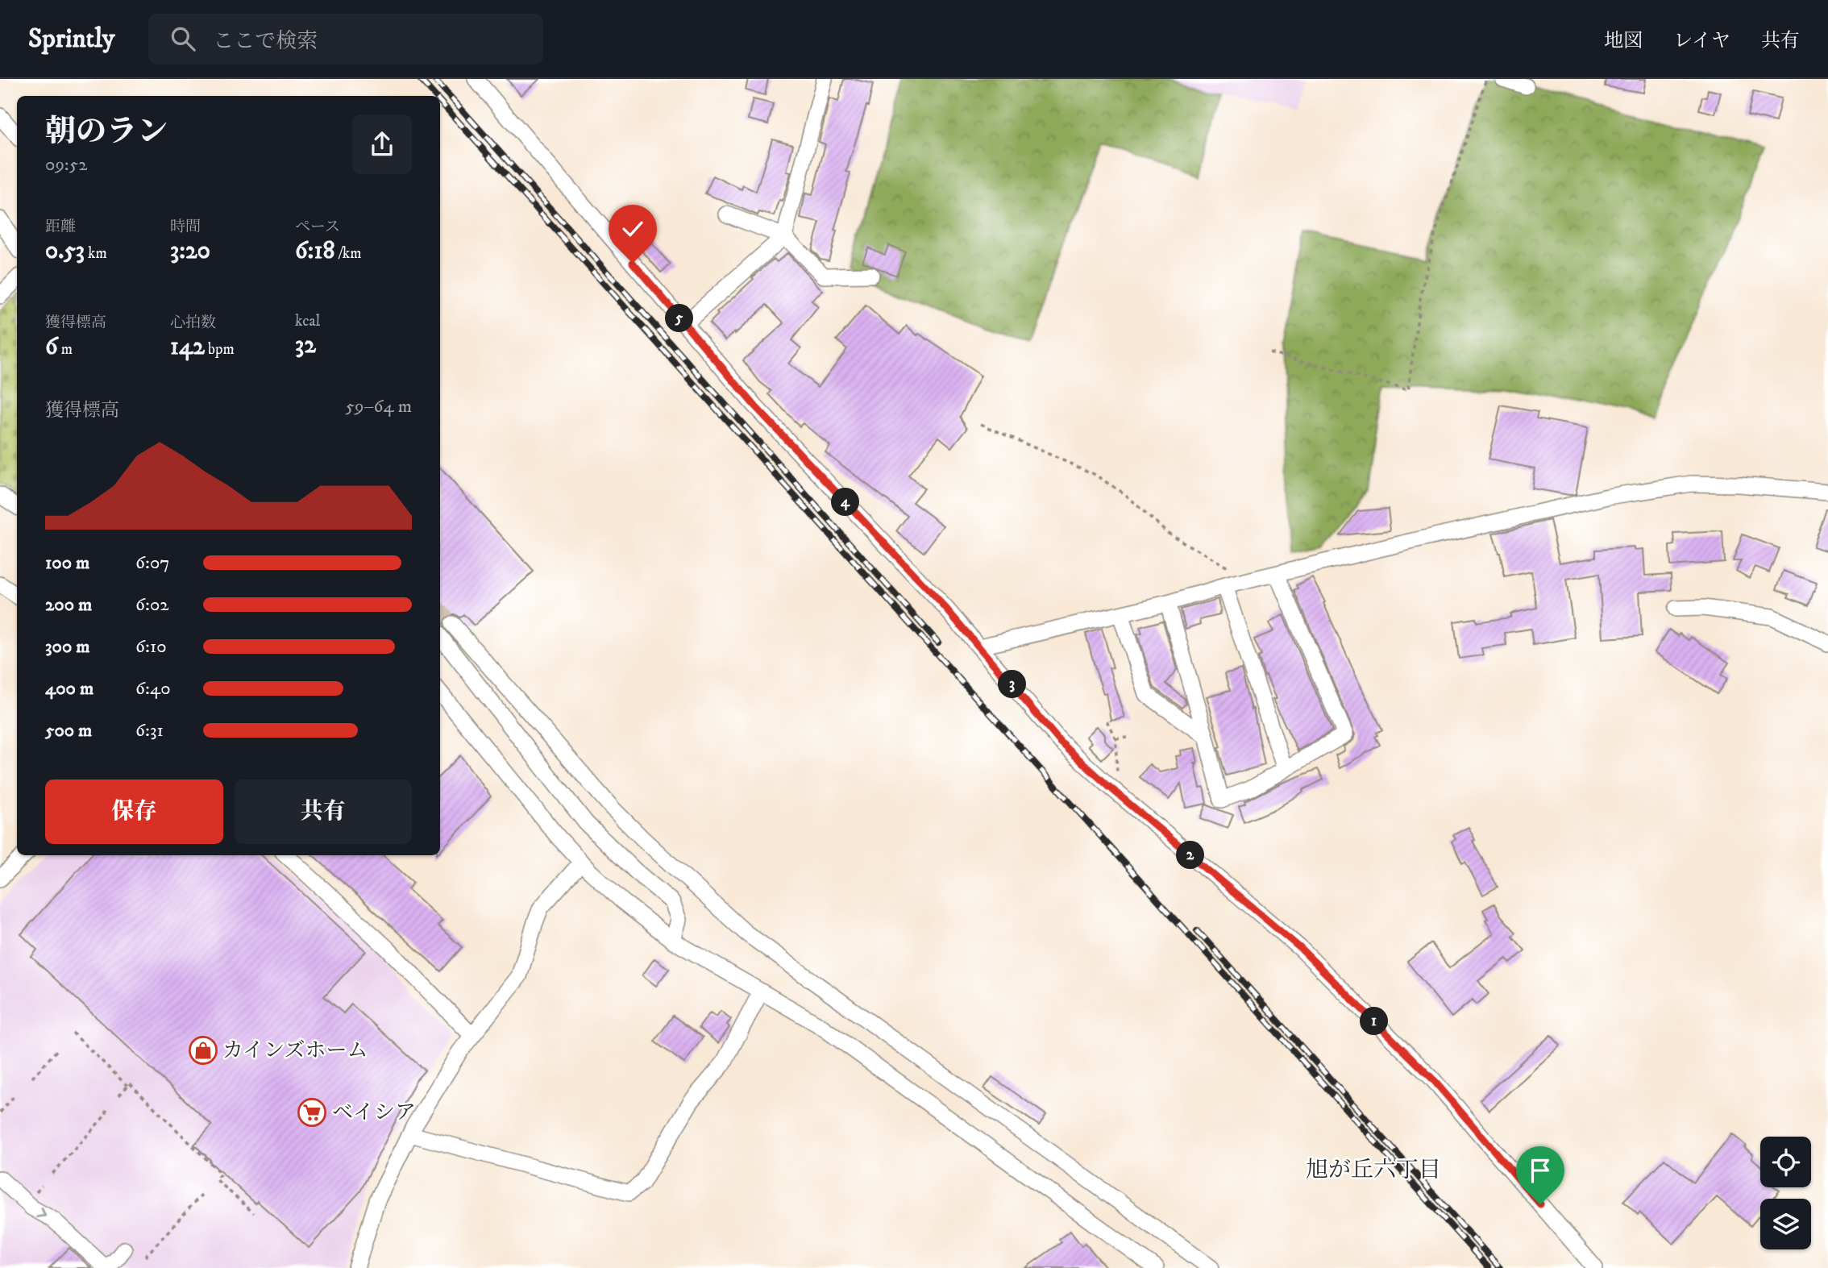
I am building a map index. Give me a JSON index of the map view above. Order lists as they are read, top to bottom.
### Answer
{
  "districts": ["旭が丘六丁目"],
  "places": {
    "shop": ["カインズホーム"],
    "supermarket": ["ベイシア"]
  },
  "page": {
    "header": "Sprintly",
    "search": "ここで検索",
    "nav": ["地図", "レイヤ", "共有"],
    "heading": ["朝のラン", "09:52"],
    "stats": [
      ["距離", "0.53 km"],
      ["時間", "3:20"],
      ["ペース", "6:18 /km"],
      ["獲得標高", "6 m"],
      ["心拍数", "142 bpm"],
      ["kcal", "32"]
    ],
    "pins": [
      "5",
      "4",
      "3",
      "2",
      "1"
    ],
    "chart": ["獲得標高", "59–64 m"],
    "list": [
      {
        "name": "100 m",
        "note": "6:07"
      },
      {
        "name": "200 m",
        "note": "6:02"
      },
      {
        "name": "300 m",
        "note": "6:10"
      },
      {
        "name": "400 m",
        "note": "6:40"
      },
      {
        "name": "500 m",
        "note": "6:31"
      }
    ],
    "buttons": ["保存", "共有"]
  }
}
